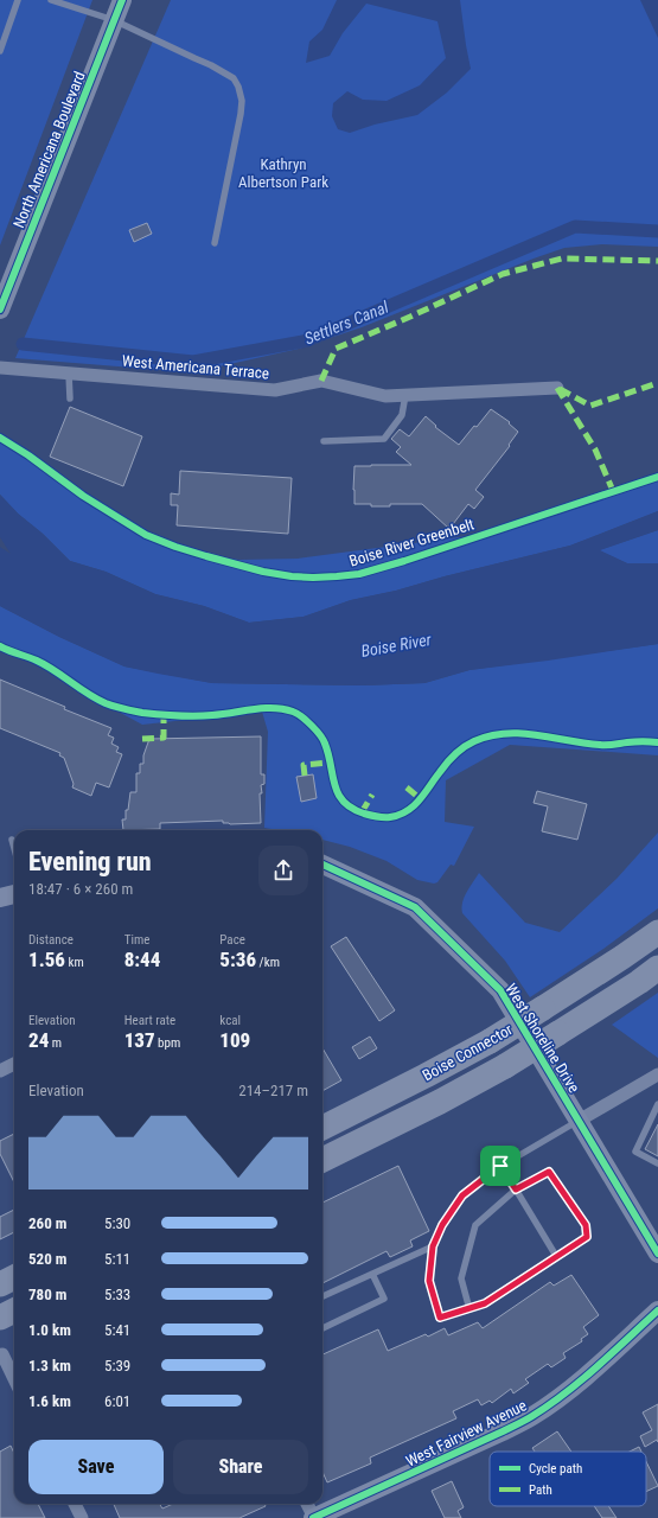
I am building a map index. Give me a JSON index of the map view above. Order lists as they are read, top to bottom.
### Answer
{
  "streets": {
    "highway": ["Boise Connector"],
    "main road": ["North Americana Boulevard", "West Shoreline Drive", "West Fairview Avenue"],
    "street": ["West Americana Terrace"],
    "cycle path": ["Boise River Greenbelt"]
  },
  "water": ["Settlers Canal", "Boise River"],
  "parks": ["Kathryn Albertson Park"],
  "legend": ["Cycle path", "Path"],
  "page": {
    "heading": ["Evening run", "18:47 · 6 × 260 m"],
    "stats": [
      ["Distance", "1.56 km"],
      ["Time", "8:44"],
      ["Pace", "5:36 /km"],
      ["Elevation", "24 m"],
      ["Heart rate", "137 bpm"],
      ["kcal", "109"]
    ],
    "chart": ["Elevation", "214–217 m"],
    "list": [
      {
        "name": "260 m",
        "note": "5:30"
      },
      {
        "name": "520 m",
        "note": "5:11"
      },
      {
        "name": "780 m",
        "note": "5:33"
      },
      {
        "name": "1.0 km",
        "note": "5:41"
      },
      {
        "name": "1.3 km",
        "note": "5:39"
      },
      {
        "name": "1.6 km",
        "note": "6:01"
      }
    ],
    "buttons": ["Save", "Share"]
  }
}
